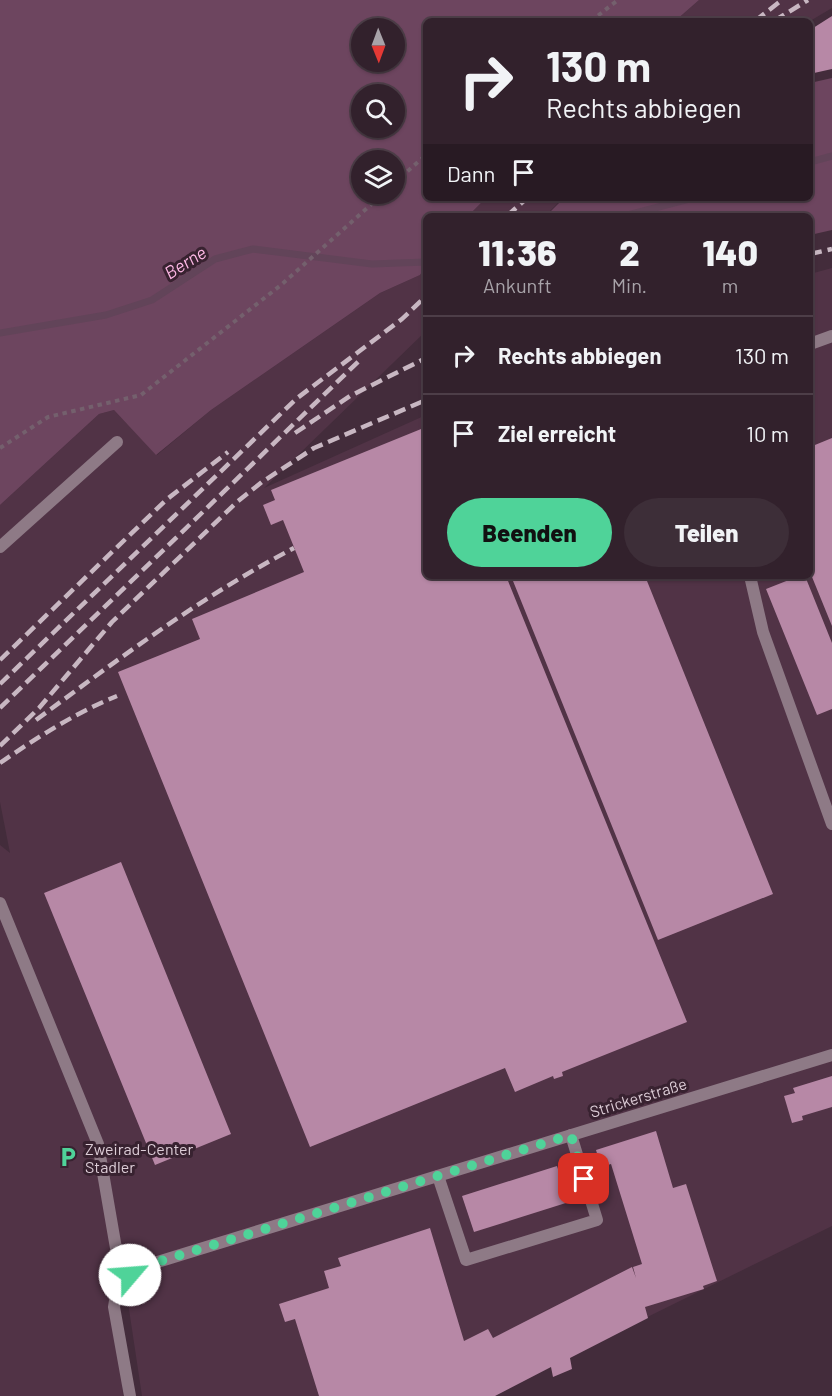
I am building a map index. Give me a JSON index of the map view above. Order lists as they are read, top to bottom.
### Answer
{
  "streets": {
    "street": ["Strickerstraße"]
  },
  "water": ["Berne"],
  "places": {
    "parking": ["Zweirad-Center Stadler"]
  },
  "north": "bottom",
  "page": {
    "turn": ["130 m", "Rechts abbiegen"],
    "then": "Dann",
    "eta": [
      "11:36",
      "Ankunft",
      "2",
      "Min.",
      "140",
      "m"
    ],
    "list": [
      {
        "name": "Rechts abbiegen",
        "value": "130 m"
      },
      {
        "name": "Ziel erreicht",
        "value": "10 m"
      }
    ],
    "buttons": ["Beenden", "Teilen"]
  }
}
